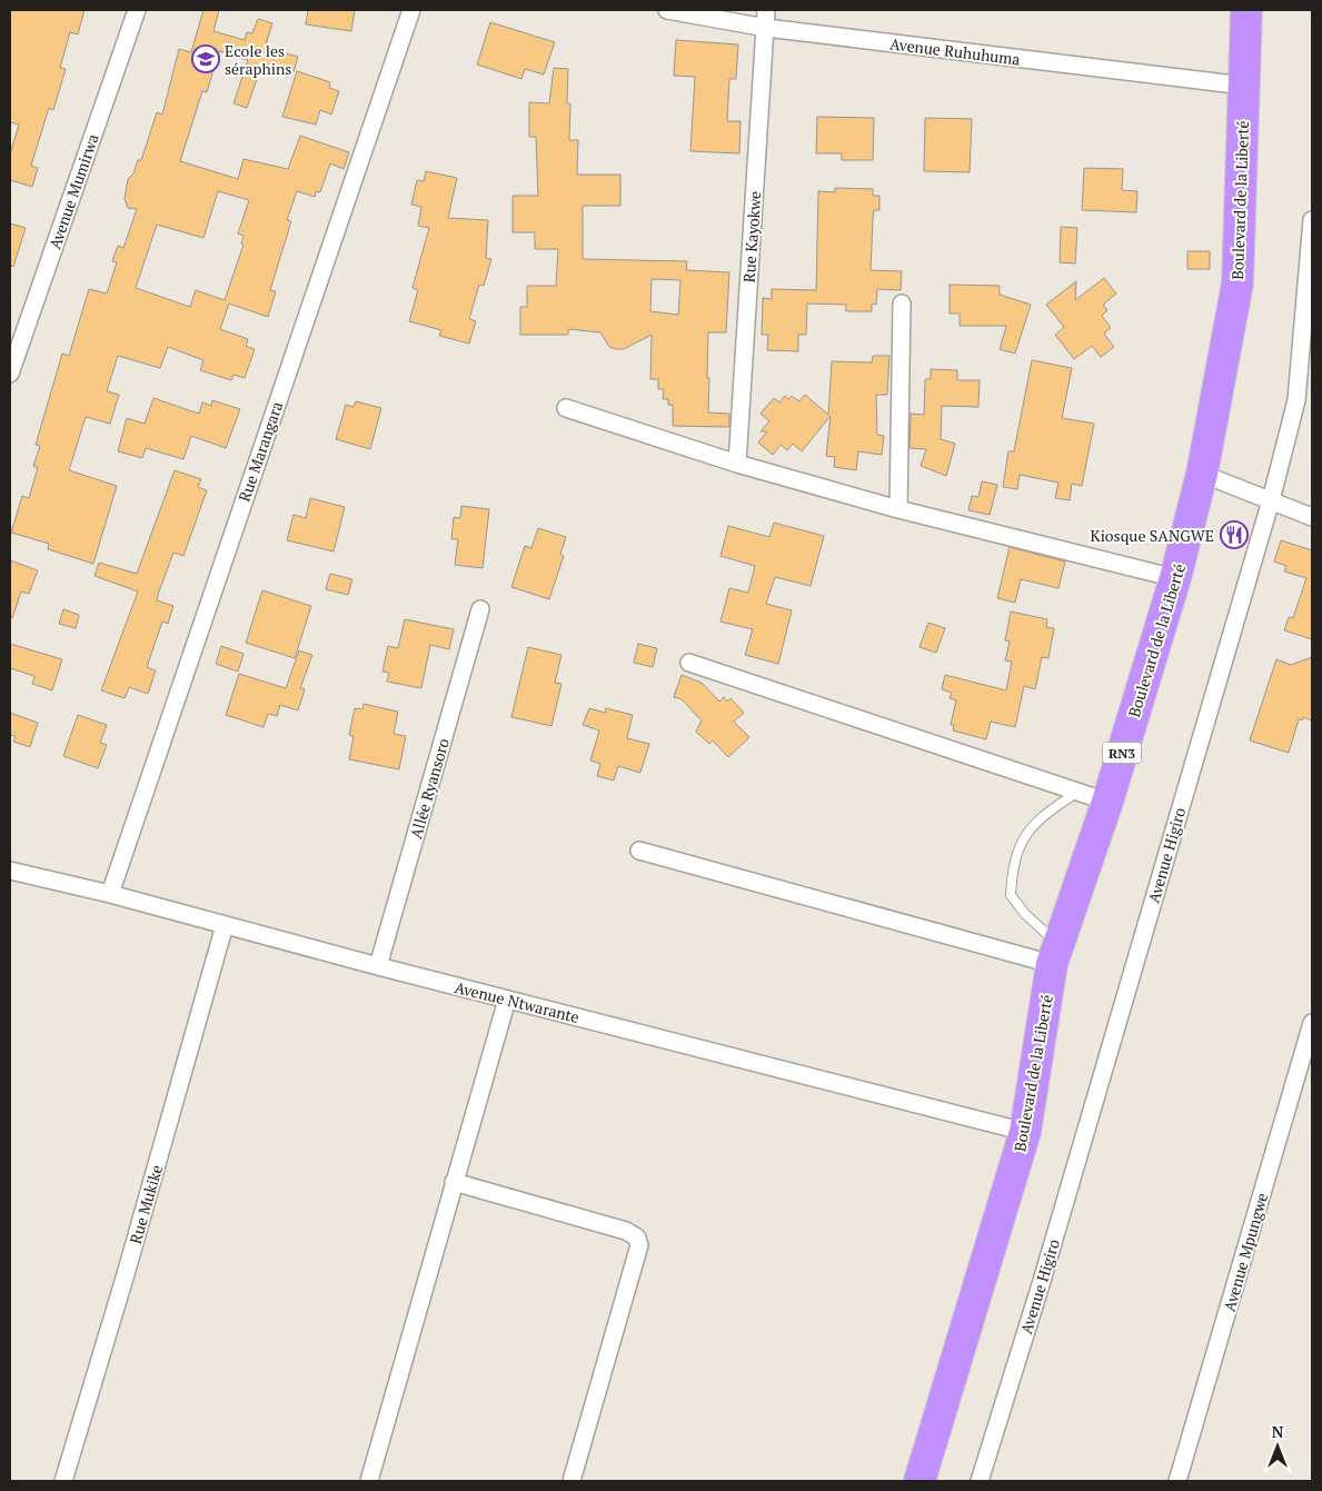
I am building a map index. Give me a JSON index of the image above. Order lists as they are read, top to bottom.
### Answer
{
  "streets": {
    "highway": ["Boulevard de la Liberté", "RN3"],
    "street": [
      "Avenue Ruhuhuma",
      "Avenue Mumirwa",
      "Rue Kayokwe",
      "Rue Marangara",
      "Allée Ryansoro",
      "Avenue Higiro",
      "Avenue Ntwarante",
      "Rue Mukike",
      "Avenue Mpungwe"
    ]
  },
  "crossings": [
    ["Avenue Ruhuhuma", "Boulevard de la Liberté"],
    ["Avenue Ruhuhuma", "Rue Kayokwe"],
    ["Boulevard de la Liberté", "Avenue Ntwarante"],
    ["Rue Marangara", "Avenue Ntwarante"],
    ["Allée Ryansoro", "Avenue Ntwarante"],
    ["Avenue Ntwarante", "Rue Mukike"]
  ],
  "places": {
    "school or university": ["Ecole les séraphins"],
    "restaurant": ["Kiosque SANGWE"]
  },
  "north": "top"
}
